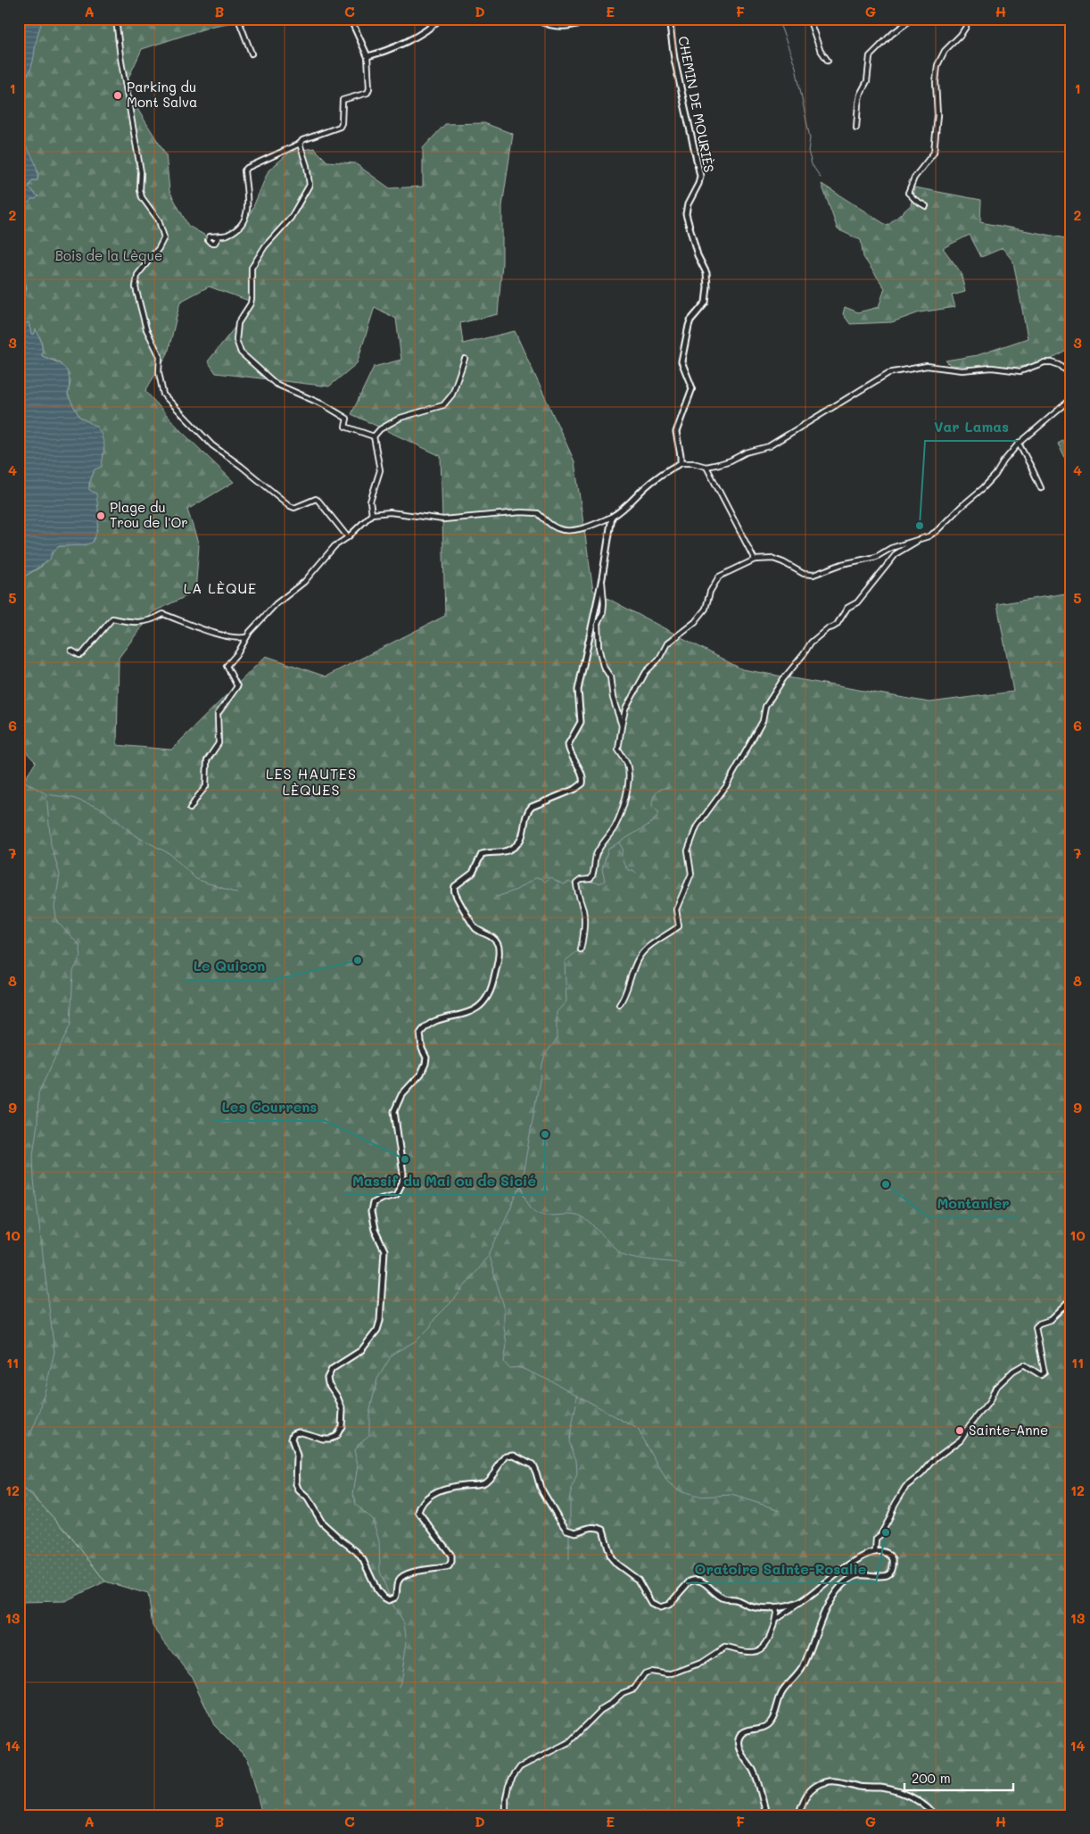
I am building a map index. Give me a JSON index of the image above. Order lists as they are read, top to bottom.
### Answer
{
  "streets": {
    "street": ["CHEMIN DE MOURIÈS"]
  },
  "districts": ["LA LÈQUE", "LES HAUTES LÈQUES"],
  "parks": ["Bois de la Lèque"],
  "places": [
    "Parking du Mont Salva",
    "Plage du Trou de l'Or",
    "Var Lamas",
    "Le Quicon",
    "Massif du Mai ou de Sicié",
    "Les Courrens",
    "Montanier",
    "Sainte-Anne",
    "Oratoire Sainte-Rosalie"
  ],
  "scale_bar": "200 m",
  "grid": {
    "columns": [
      "A",
      "B",
      "C",
      "D",
      "E",
      "F",
      "G",
      "H"
    ],
    "rows": [
      "1",
      "2",
      "3",
      "4",
      "5",
      "6",
      "7",
      "8",
      "9",
      "10",
      "11",
      "12",
      "13",
      "14"
    ]
  }
}
